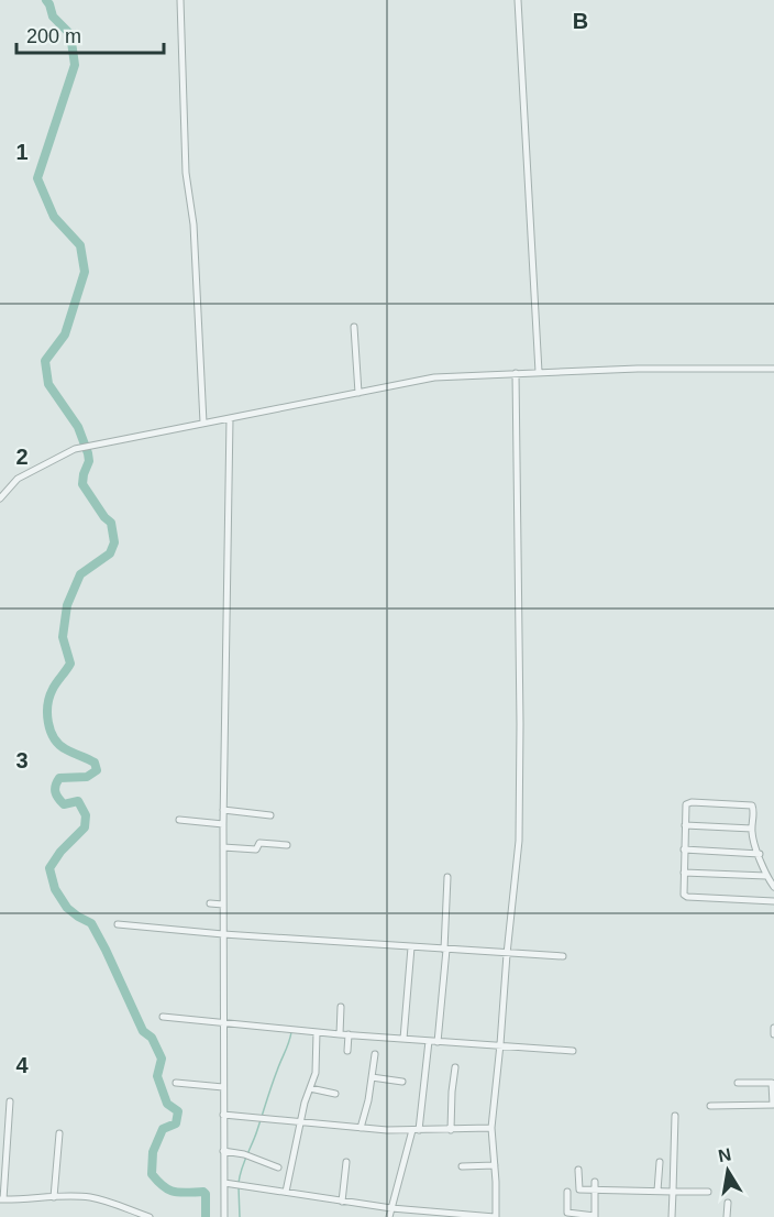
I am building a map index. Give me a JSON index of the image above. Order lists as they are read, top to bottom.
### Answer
{
  "scale_bar": "200 m",
  "north": "top",
  "grid": {
    "columns": ["B"],
    "rows": [
      "1",
      "2",
      "3",
      "4"
    ]
  }
}
